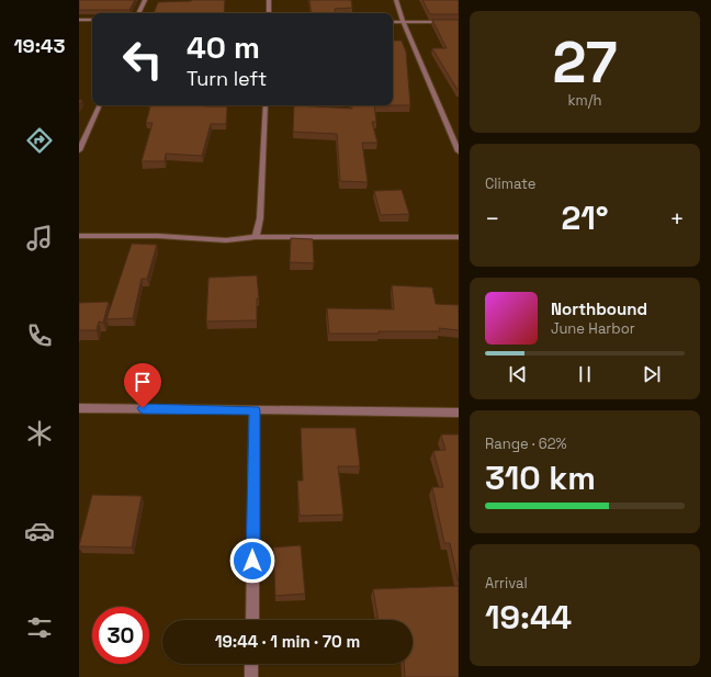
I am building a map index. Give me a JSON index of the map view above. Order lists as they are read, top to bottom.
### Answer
{
  "page": {
    "tabs": "19:43",
    "tile": [
      ["27", "km/h"],
      "Climate",
      ["Range · 62%", "310 km"],
      ["Arrival", "19:44"]
    ],
    "turn": ["40 m", "Turn left"],
    "heat": ["−", "21°", "+"],
    "song": ["Northbound", "June Harbor"],
    "limit": "30",
    "trip": "19:44 · 1 min · 70 m"
  }
}
